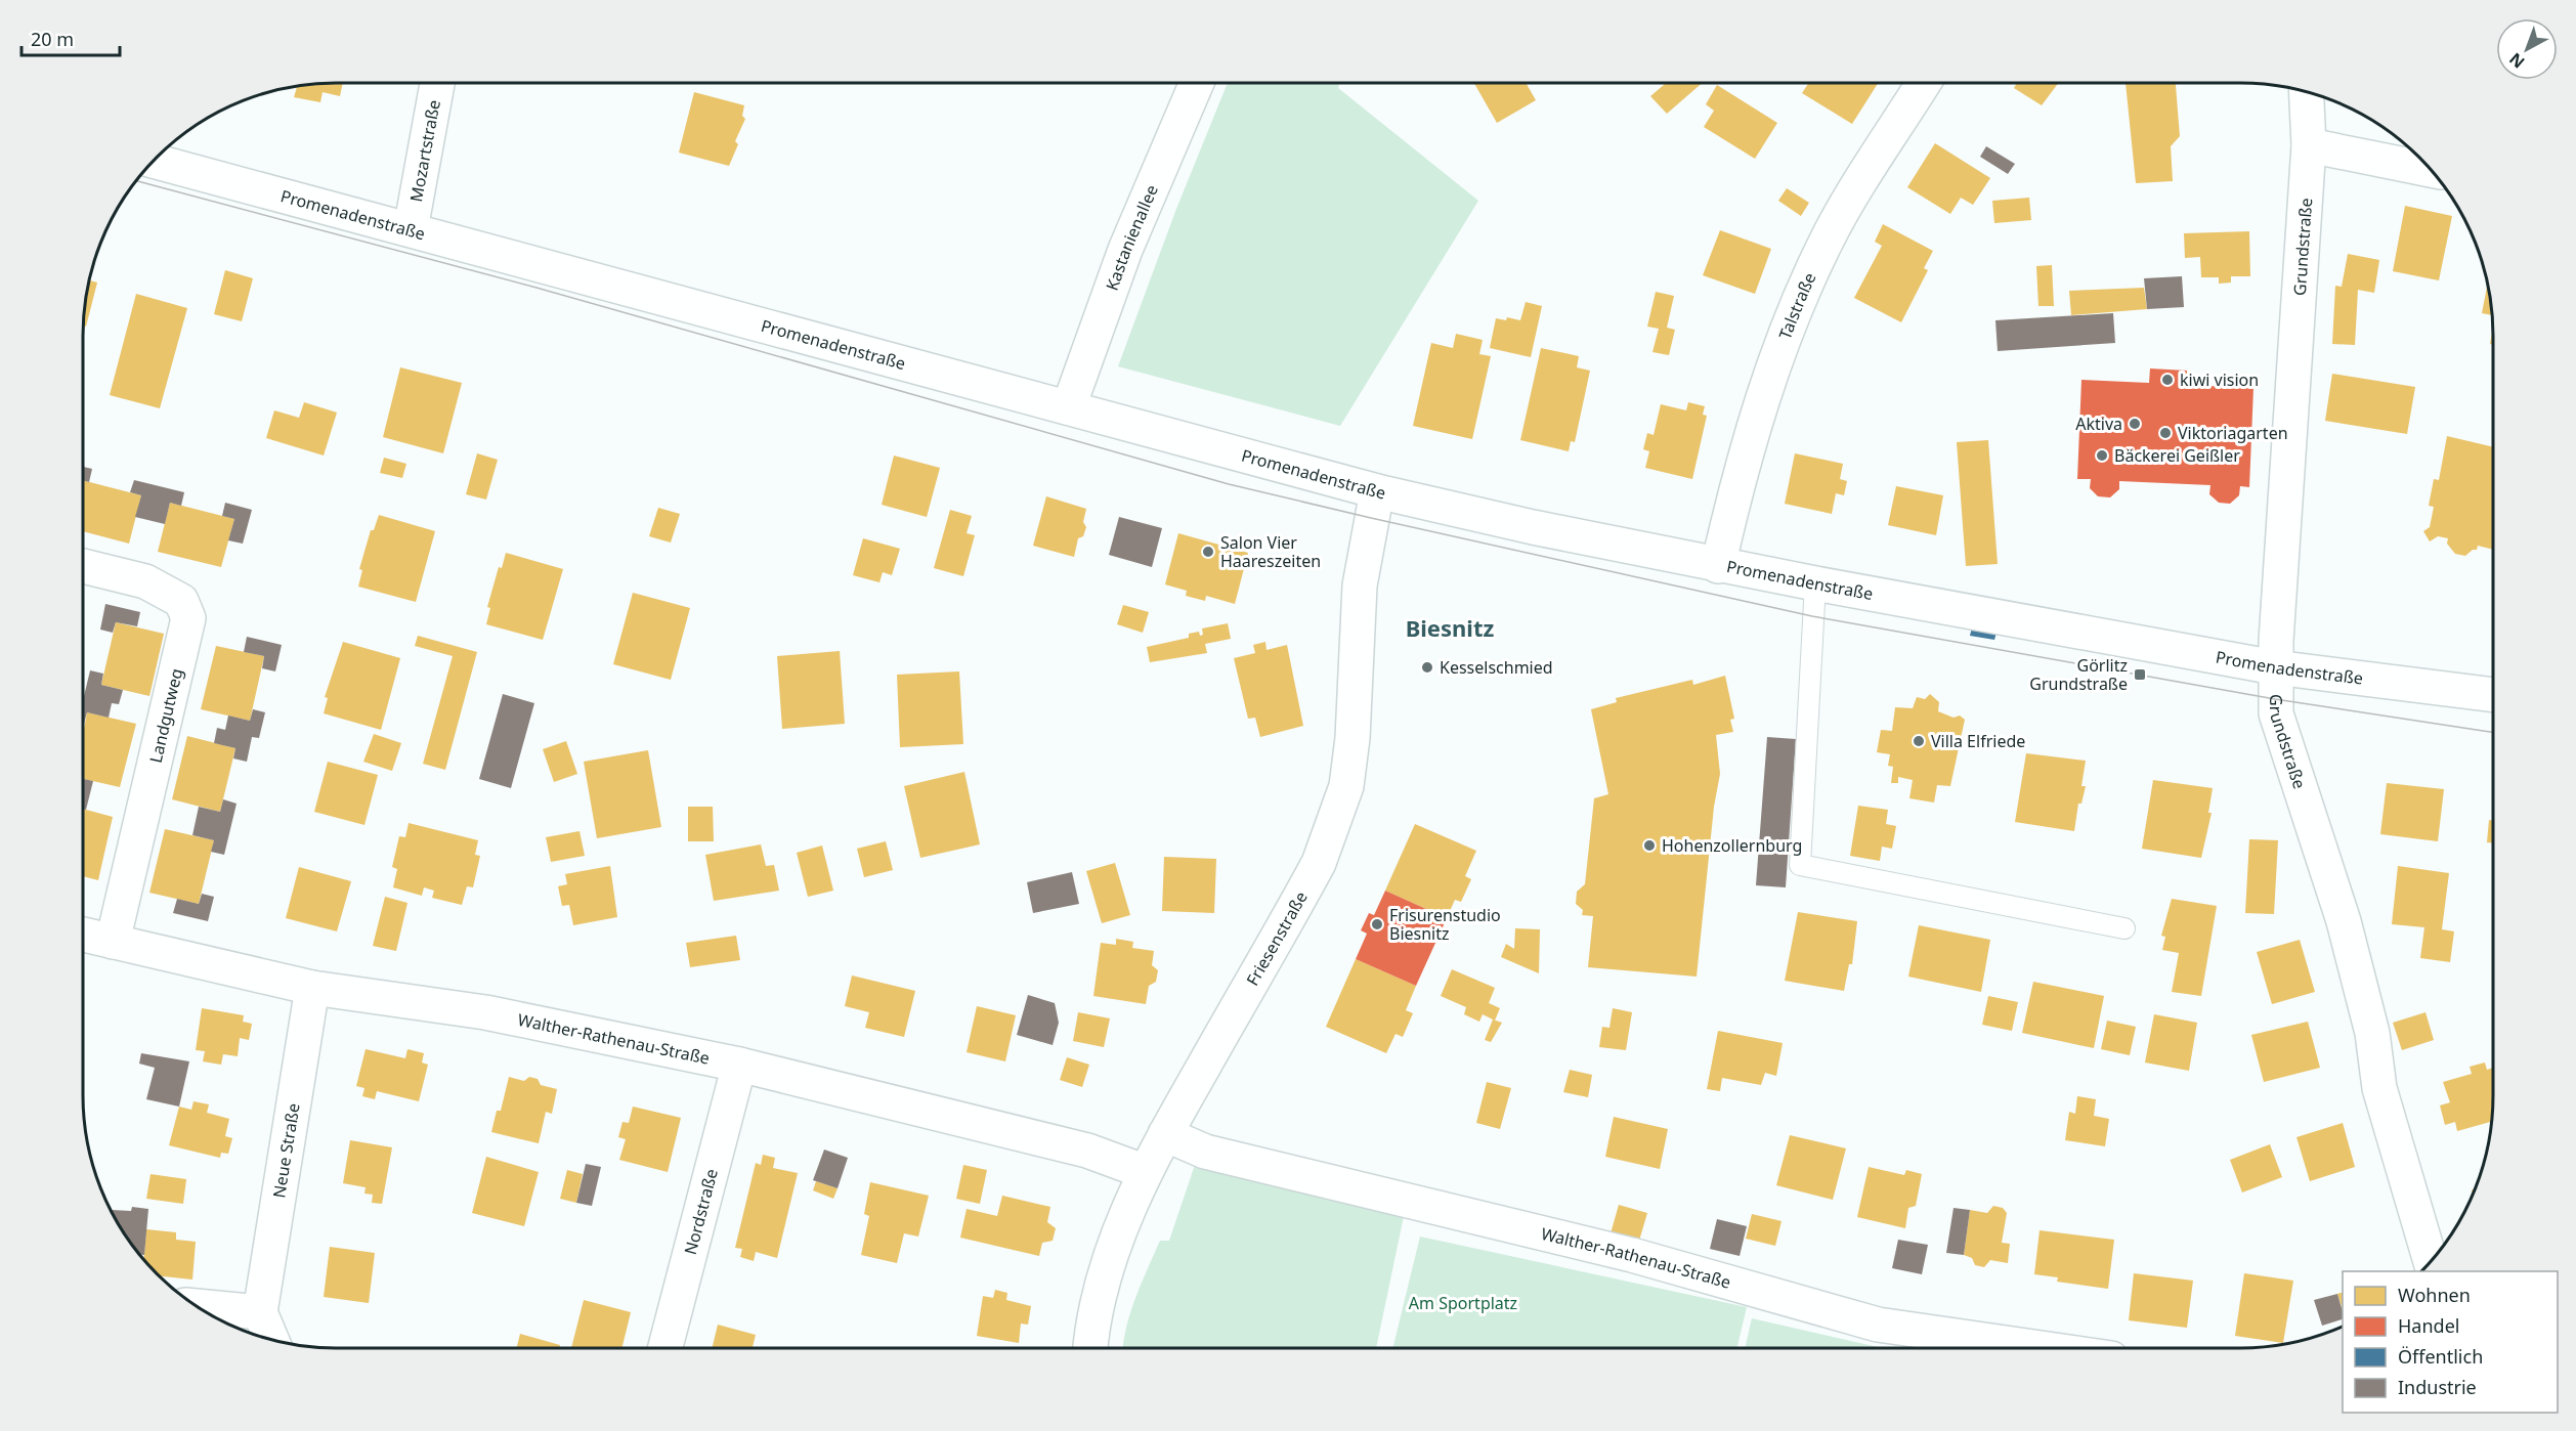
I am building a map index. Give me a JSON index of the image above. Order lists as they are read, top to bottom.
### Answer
{
  "streets": {
    "street": [
      "Mozartstraße",
      "Promenadenstraße",
      "Kastanienallee",
      "Grundstraße",
      "Talstraße",
      "Landgutweg",
      "Friesenstraße",
      "Walther-Rathenau-Straße",
      "Neue Straße",
      "Nordstraße"
    ]
  },
  "crossings": [
    ["Mozartstraße", "Promenadenstraße"],
    ["Promenadenstraße", "Kastanienallee"],
    ["Promenadenstraße", "Grundstraße"],
    ["Promenadenstraße", "Talstraße"],
    ["Promenadenstraße", "Friesenstraße"],
    ["Landgutweg", "Walther-Rathenau-Straße"],
    ["Friesenstraße", "Walther-Rathenau-Straße"],
    ["Walther-Rathenau-Straße", "Neue Straße"],
    ["Walther-Rathenau-Straße", "Nordstraße"]
  ],
  "districts": ["Biesnitz"],
  "parks": ["Am Sportplatz"],
  "places": {
    "other": [
      "kiwi vision",
      "Aktiva",
      "Viktoriagarten",
      "Bäckerei Geißler",
      "Salon Vier Haareszeiten",
      "Kesselschmied",
      "Villa Elfriede",
      "Hohenzollernburg",
      "Frisurenstudio Biesnitz"
    ],
    "transit": ["Görlitz Grundstraße"]
  },
  "legend": [
    "Wohnen",
    "Handel",
    "Öffentlich",
    "Industrie"
  ],
  "scale_bar": "20 m",
  "north": "bottom left"
}
